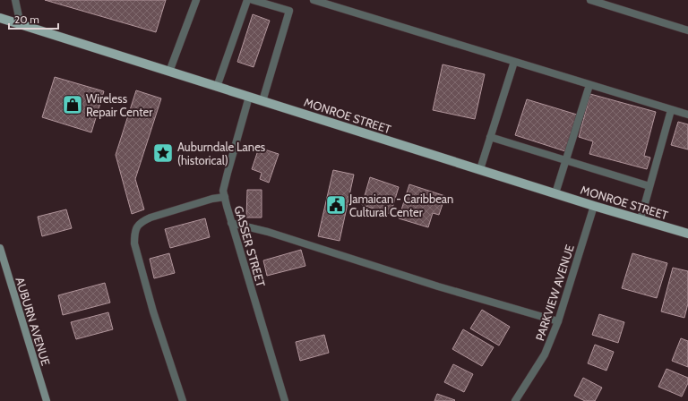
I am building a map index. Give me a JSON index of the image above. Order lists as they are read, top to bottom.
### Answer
{
  "streets": {
    "main road": ["MONROE STREET"],
    "street": ["GASSER STREET", "PARKVIEW AVENUE", "AUBURN AVENUE"]
  },
  "crossings": [
    ["MONROE STREET", "GASSER STREET"],
    ["MONROE STREET", "PARKVIEW AVENUE"]
  ],
  "places": {
    "shop": ["Wireless Repair Center"],
    "place": ["Auburndale Lanes (historical)"],
    "public building": ["Jamaican - Caribbean Cultural Center"]
  },
  "scale_bar": "20 m"
}
